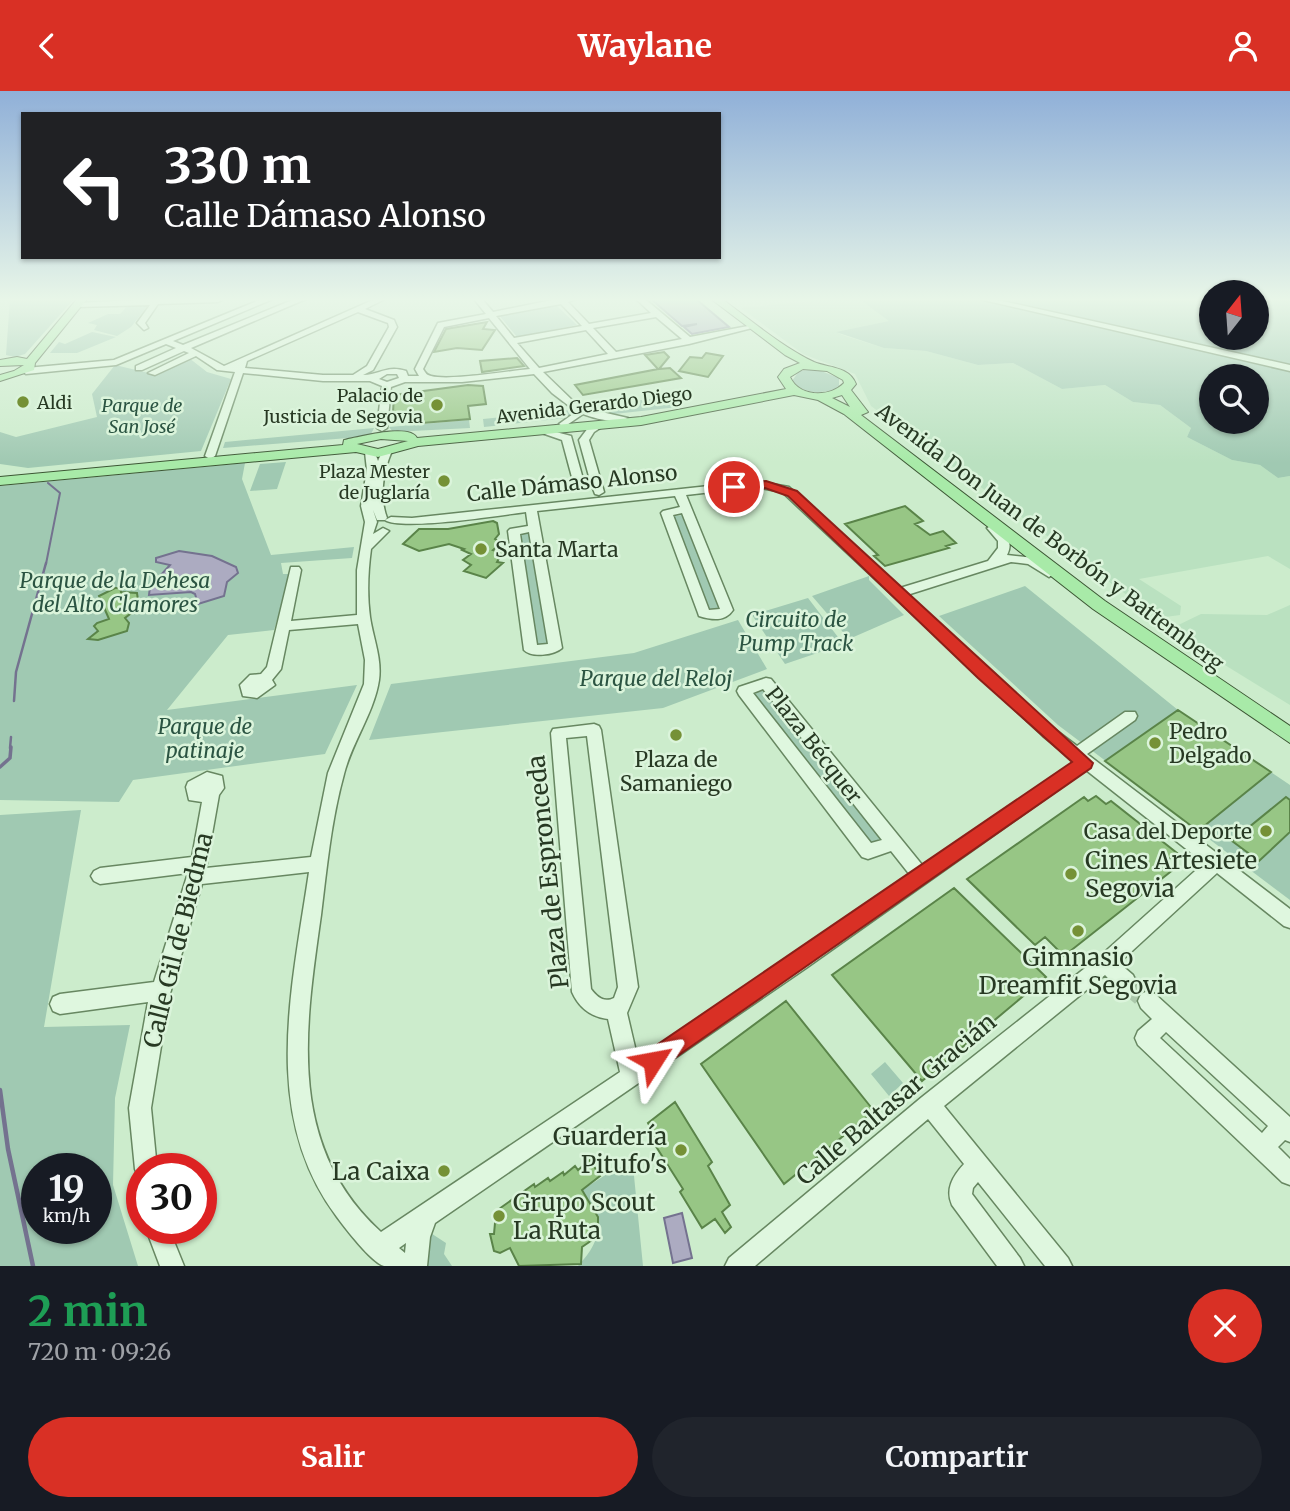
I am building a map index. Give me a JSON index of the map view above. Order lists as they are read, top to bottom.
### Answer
{
  "streets": {
    "main road": ["Avenida Gerardo Diego", "Avenida Don Juan de Borbón y Battemberg"],
    "street": [
      "Calle Dámaso Alonso",
      "Plaza Bécquer",
      "Plaza de Espronceda",
      "Calle Gil de Biedma",
      "Calle Baltasar Gracián"
    ]
  },
  "crossings": [
    ["Calle Dámaso Alonso", "Calle Baltasar Gracián"]
  ],
  "parks": [
    "Parque de San José",
    "Parque de la Dehesa del Alto Clamores",
    "Circuito de Pump Track",
    "Parque del Reloj",
    "Parque de patinaje"
  ],
  "places": [
    "Aldi",
    "Palacio de Justicia de Segovia",
    "Plaza Mester de Juglaría",
    "Santa Marta",
    "Plaza de Samaniego",
    "Pedro Delgado",
    "Casa del Deporte",
    "Cines Artesiete Segovia",
    "Gimnasio Dreamfit Segovia",
    "Guardería Pitufo's",
    "La Caixa",
    "Grupo Scout La Ruta"
  ],
  "north": "top",
  "page": {
    "header": "Waylane",
    "turn": ["330 m", "Calle Dámaso Alonso"],
    "speed": "19 km/h",
    "limit": "30",
    "heading": ["2 min", "720 m · 09:26"],
    "buttons": ["Salir", "Compartir"]
  }
}
